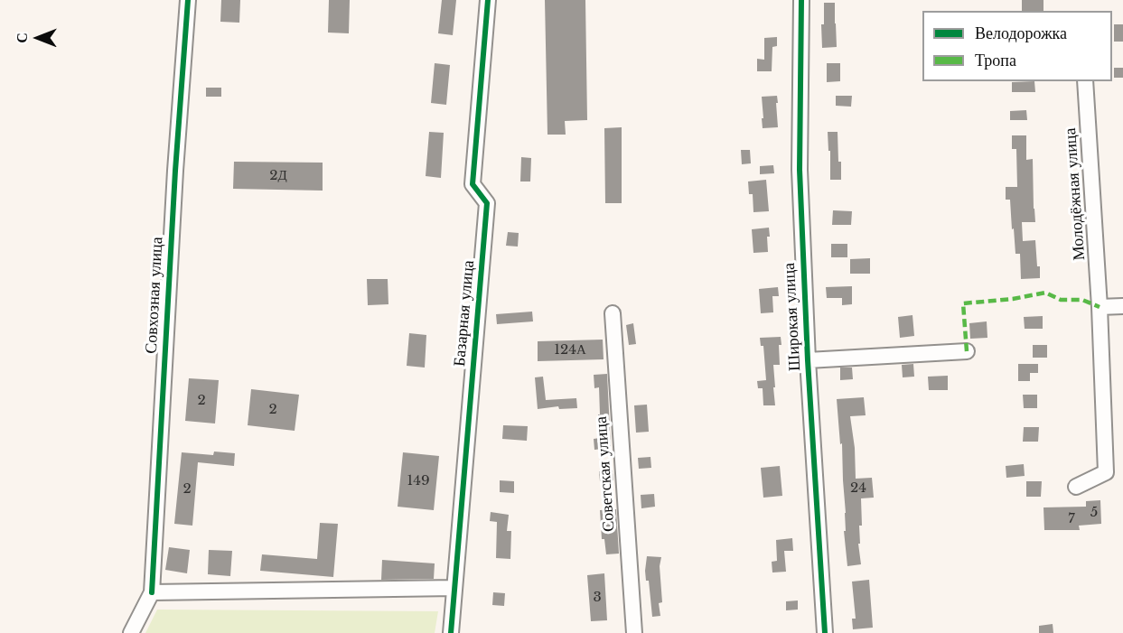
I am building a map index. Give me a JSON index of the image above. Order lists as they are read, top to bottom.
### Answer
{
  "streets": {
    "street": [
      "Молодёжная улица",
      "Совхозная улица",
      "Базарная улица",
      "Широкая улица",
      "Советская улица"
    ]
  },
  "house_numbers": [
    "2Д",
    "124А",
    "2",
    "2",
    "149",
    "24",
    "2",
    "5",
    "7",
    "3"
  ],
  "legend": ["Велодорожка", "Тропа"],
  "north": "left"
}
